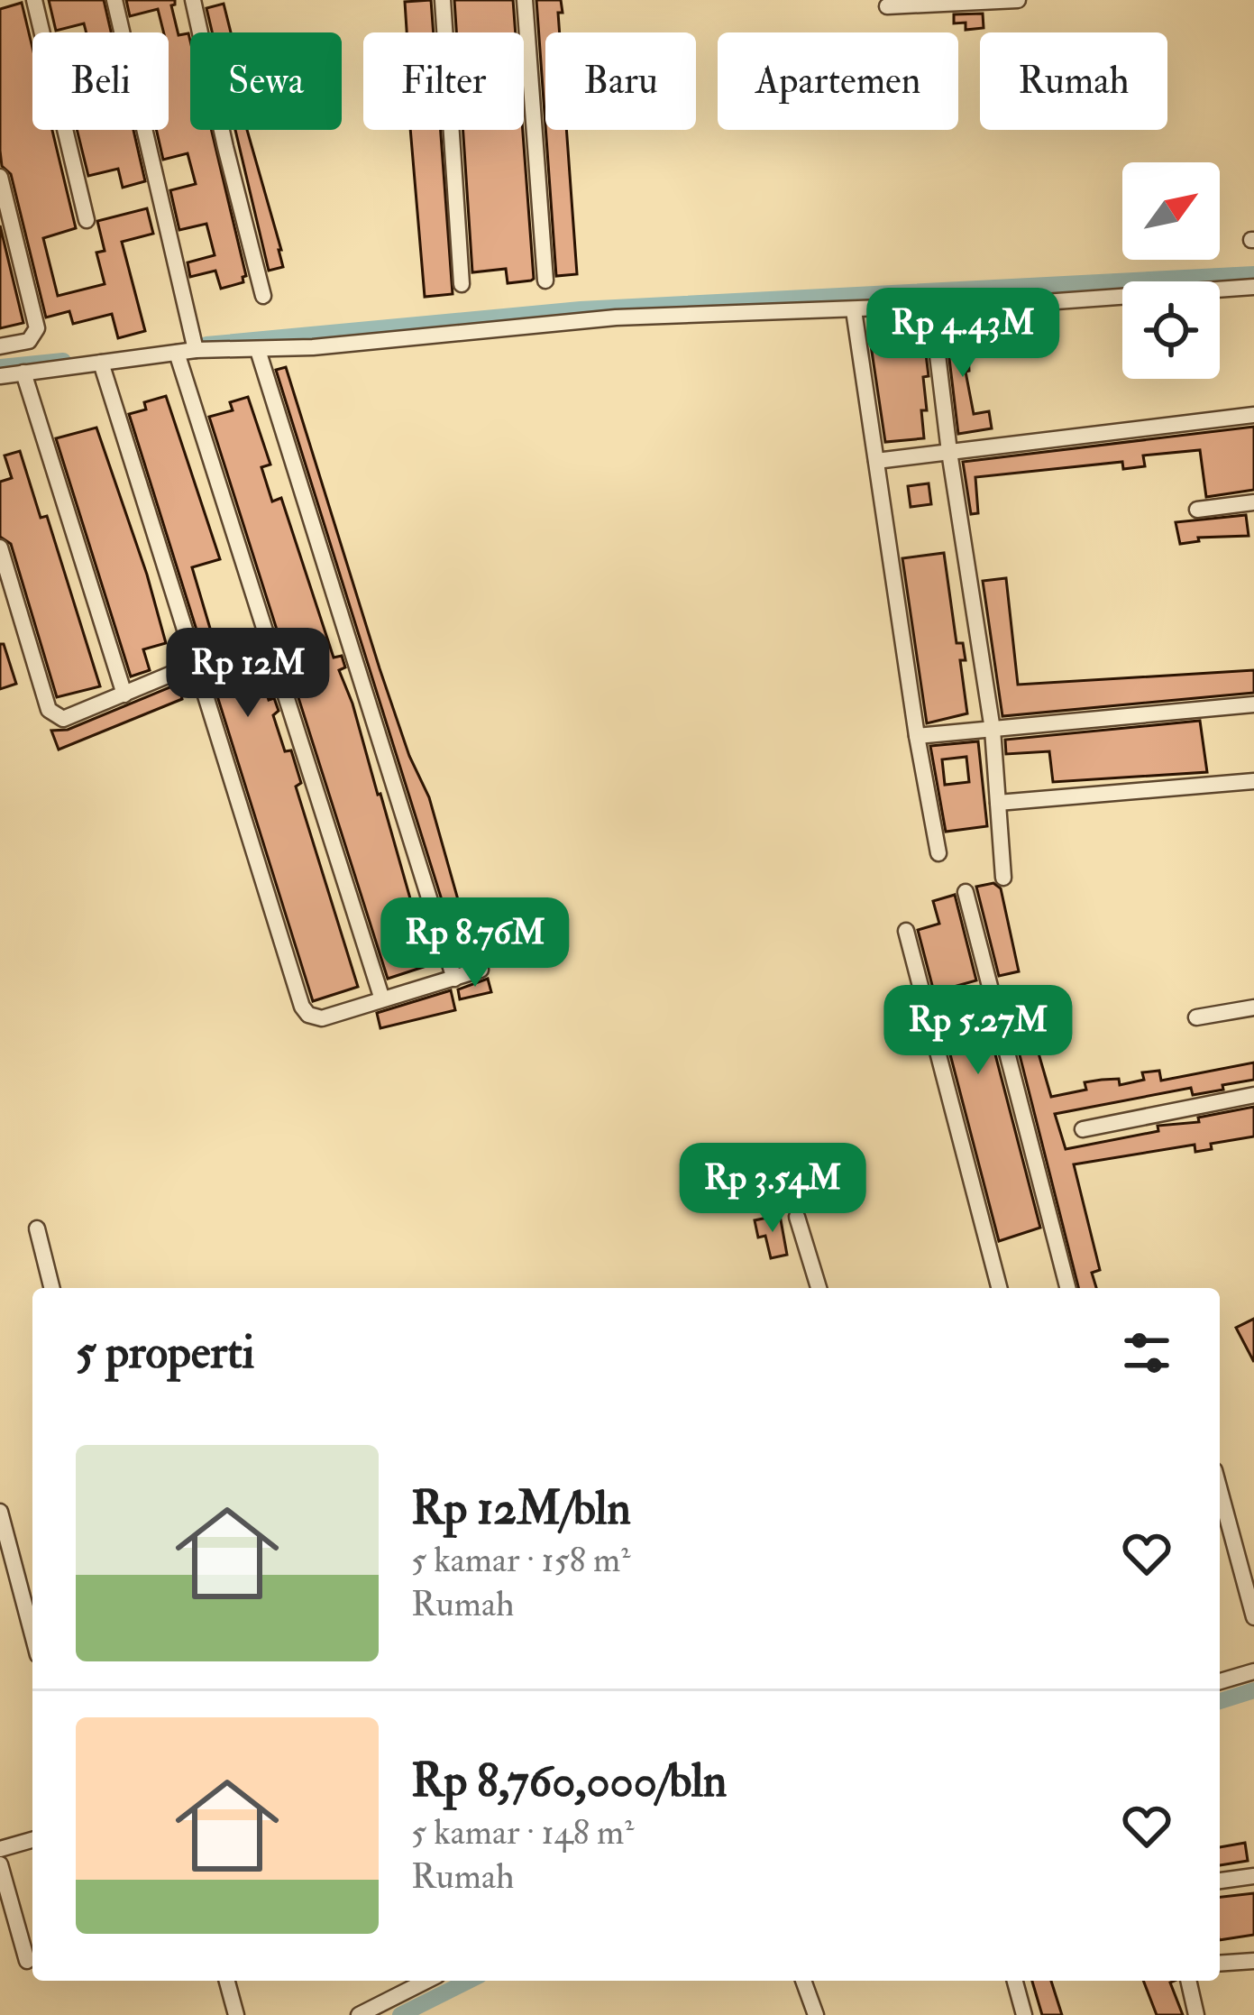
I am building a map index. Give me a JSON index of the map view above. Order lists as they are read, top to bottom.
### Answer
{
  "north": "top right",
  "page": {
    "chip": [
      "Beli",
      "Sewa",
      "Filter",
      "Baru",
      "Apartemen",
      "Rumah"
    ],
    "price": [
      "Rp 4.43M",
      "Rp 12M",
      "Rp 8.76M",
      "Rp 5.27M",
      "Rp 3.54M"
    ],
    "heading": "5 properti",
    "list": [
      {
        "name": "Rp 12M/bln",
        "note": "5 kamar · 158 m² · Rumah"
      },
      {
        "name": "Rp 8,760,000/bln",
        "note": "5 kamar · 148 m² · Rumah"
      }
    ]
  }
}
